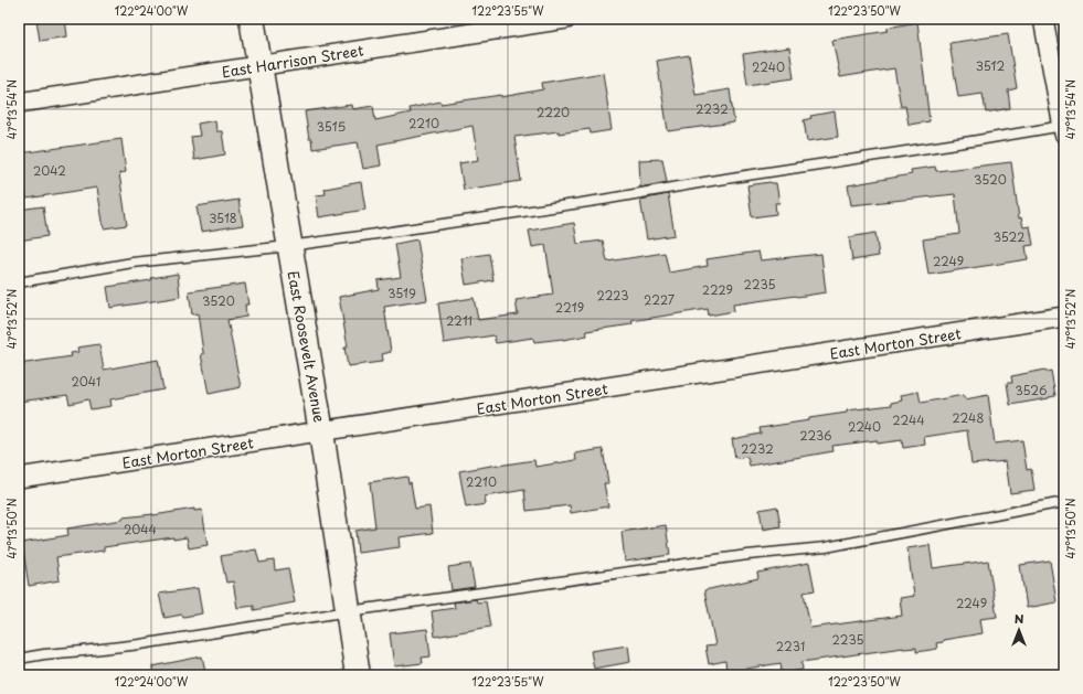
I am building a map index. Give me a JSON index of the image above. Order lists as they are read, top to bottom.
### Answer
{
  "streets": {
    "street": ["East Harrison Street", "East Morton Street", "East Roosevelt Avenue"]
  },
  "crossings": [
    ["East Harrison Street", "East Roosevelt Avenue"],
    ["East Morton Street", "East Roosevelt Avenue"]
  ],
  "house_numbers": [
    "3512",
    "2240",
    "2232",
    "2220",
    "2210",
    "3515",
    "2042",
    "3520",
    "3518",
    "3522",
    "2249",
    "2235",
    "2229",
    "3519",
    "2223",
    "2227",
    "3520",
    "2219",
    "2211",
    "2041",
    "3526",
    "2248",
    "2244",
    "2240",
    "2236",
    "2232",
    "2210",
    "2044",
    "2249",
    "2235",
    "2231"
  ],
  "north": "top",
  "coordinates": [
    "122°24'00\"W",
    "122°23'55\"W",
    "122°23'50\"W",
    "47°13'54\"N",
    "47°13'52\"N",
    "47°13'50\"N"
  ]
}
